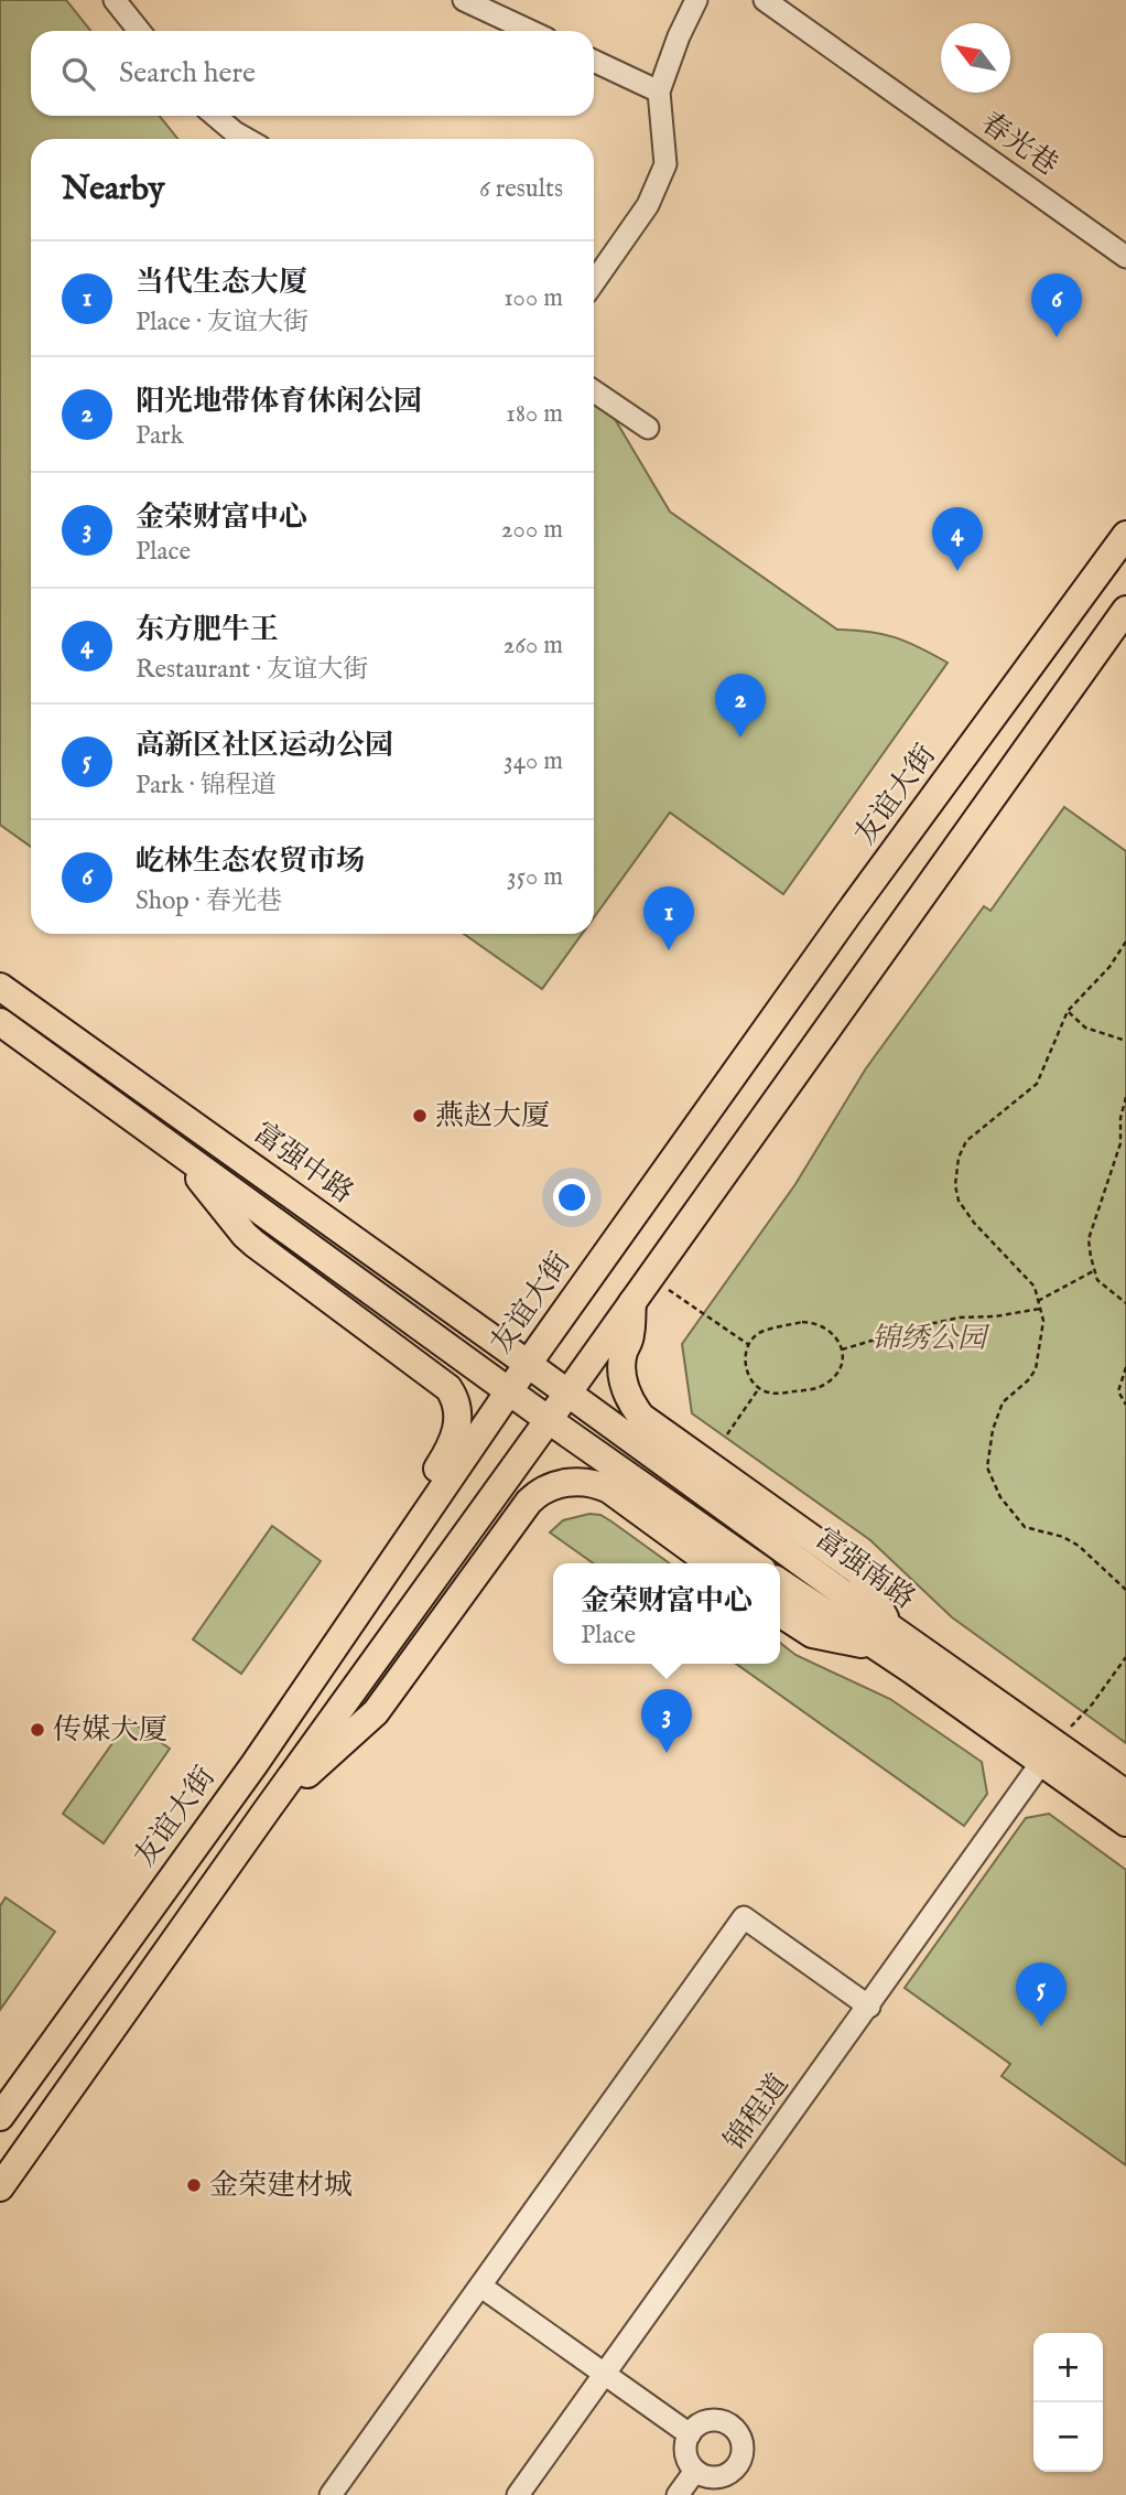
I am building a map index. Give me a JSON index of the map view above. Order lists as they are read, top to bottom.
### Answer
{
  "streets": {
    "main road": ["友谊大街", "富强中路", "富强南路"],
    "street": ["春光巷", "锦程道"]
  },
  "crossings": [
    ["友谊大街", "富强中路"],
    ["富强中路", "富强南路"],
    ["富强南路", "锦程道"]
  ],
  "parks": ["锦绣公园"],
  "places": ["燕赵大厦", "传媒大厦", "金荣建材城"],
  "north": "top left",
  "page": {
    "search": "Search here",
    "heading": ["Nearby", "6 results"],
    "list": [
      {
        "mark": "1",
        "name": "当代生态大厦",
        "note": "Place · 友谊大街",
        "value": "100 m"
      },
      {
        "mark": "2",
        "name": "阳光地带体育休闲公园",
        "note": "Park",
        "value": "180 m"
      },
      {
        "mark": "3",
        "name": "金荣财富中心",
        "note": "Place",
        "value": "200 m"
      },
      {
        "mark": "4",
        "name": "东方肥牛王",
        "note": "Restaurant · 友谊大街",
        "value": "260 m"
      },
      {
        "mark": "5",
        "name": "高新区社区运动公园",
        "note": "Park · 锦程道",
        "value": "340 m"
      },
      {
        "mark": "6",
        "name": "屹林生态农贸市场",
        "note": "Shop · 春光巷",
        "value": "350 m"
      }
    ],
    "pins": [
      "6",
      "4",
      "2",
      "1",
      "3",
      "5"
    ],
    "popup": ["金荣财富中心", "Place"],
    "map_buttons": ["+", "−"]
  }
}
